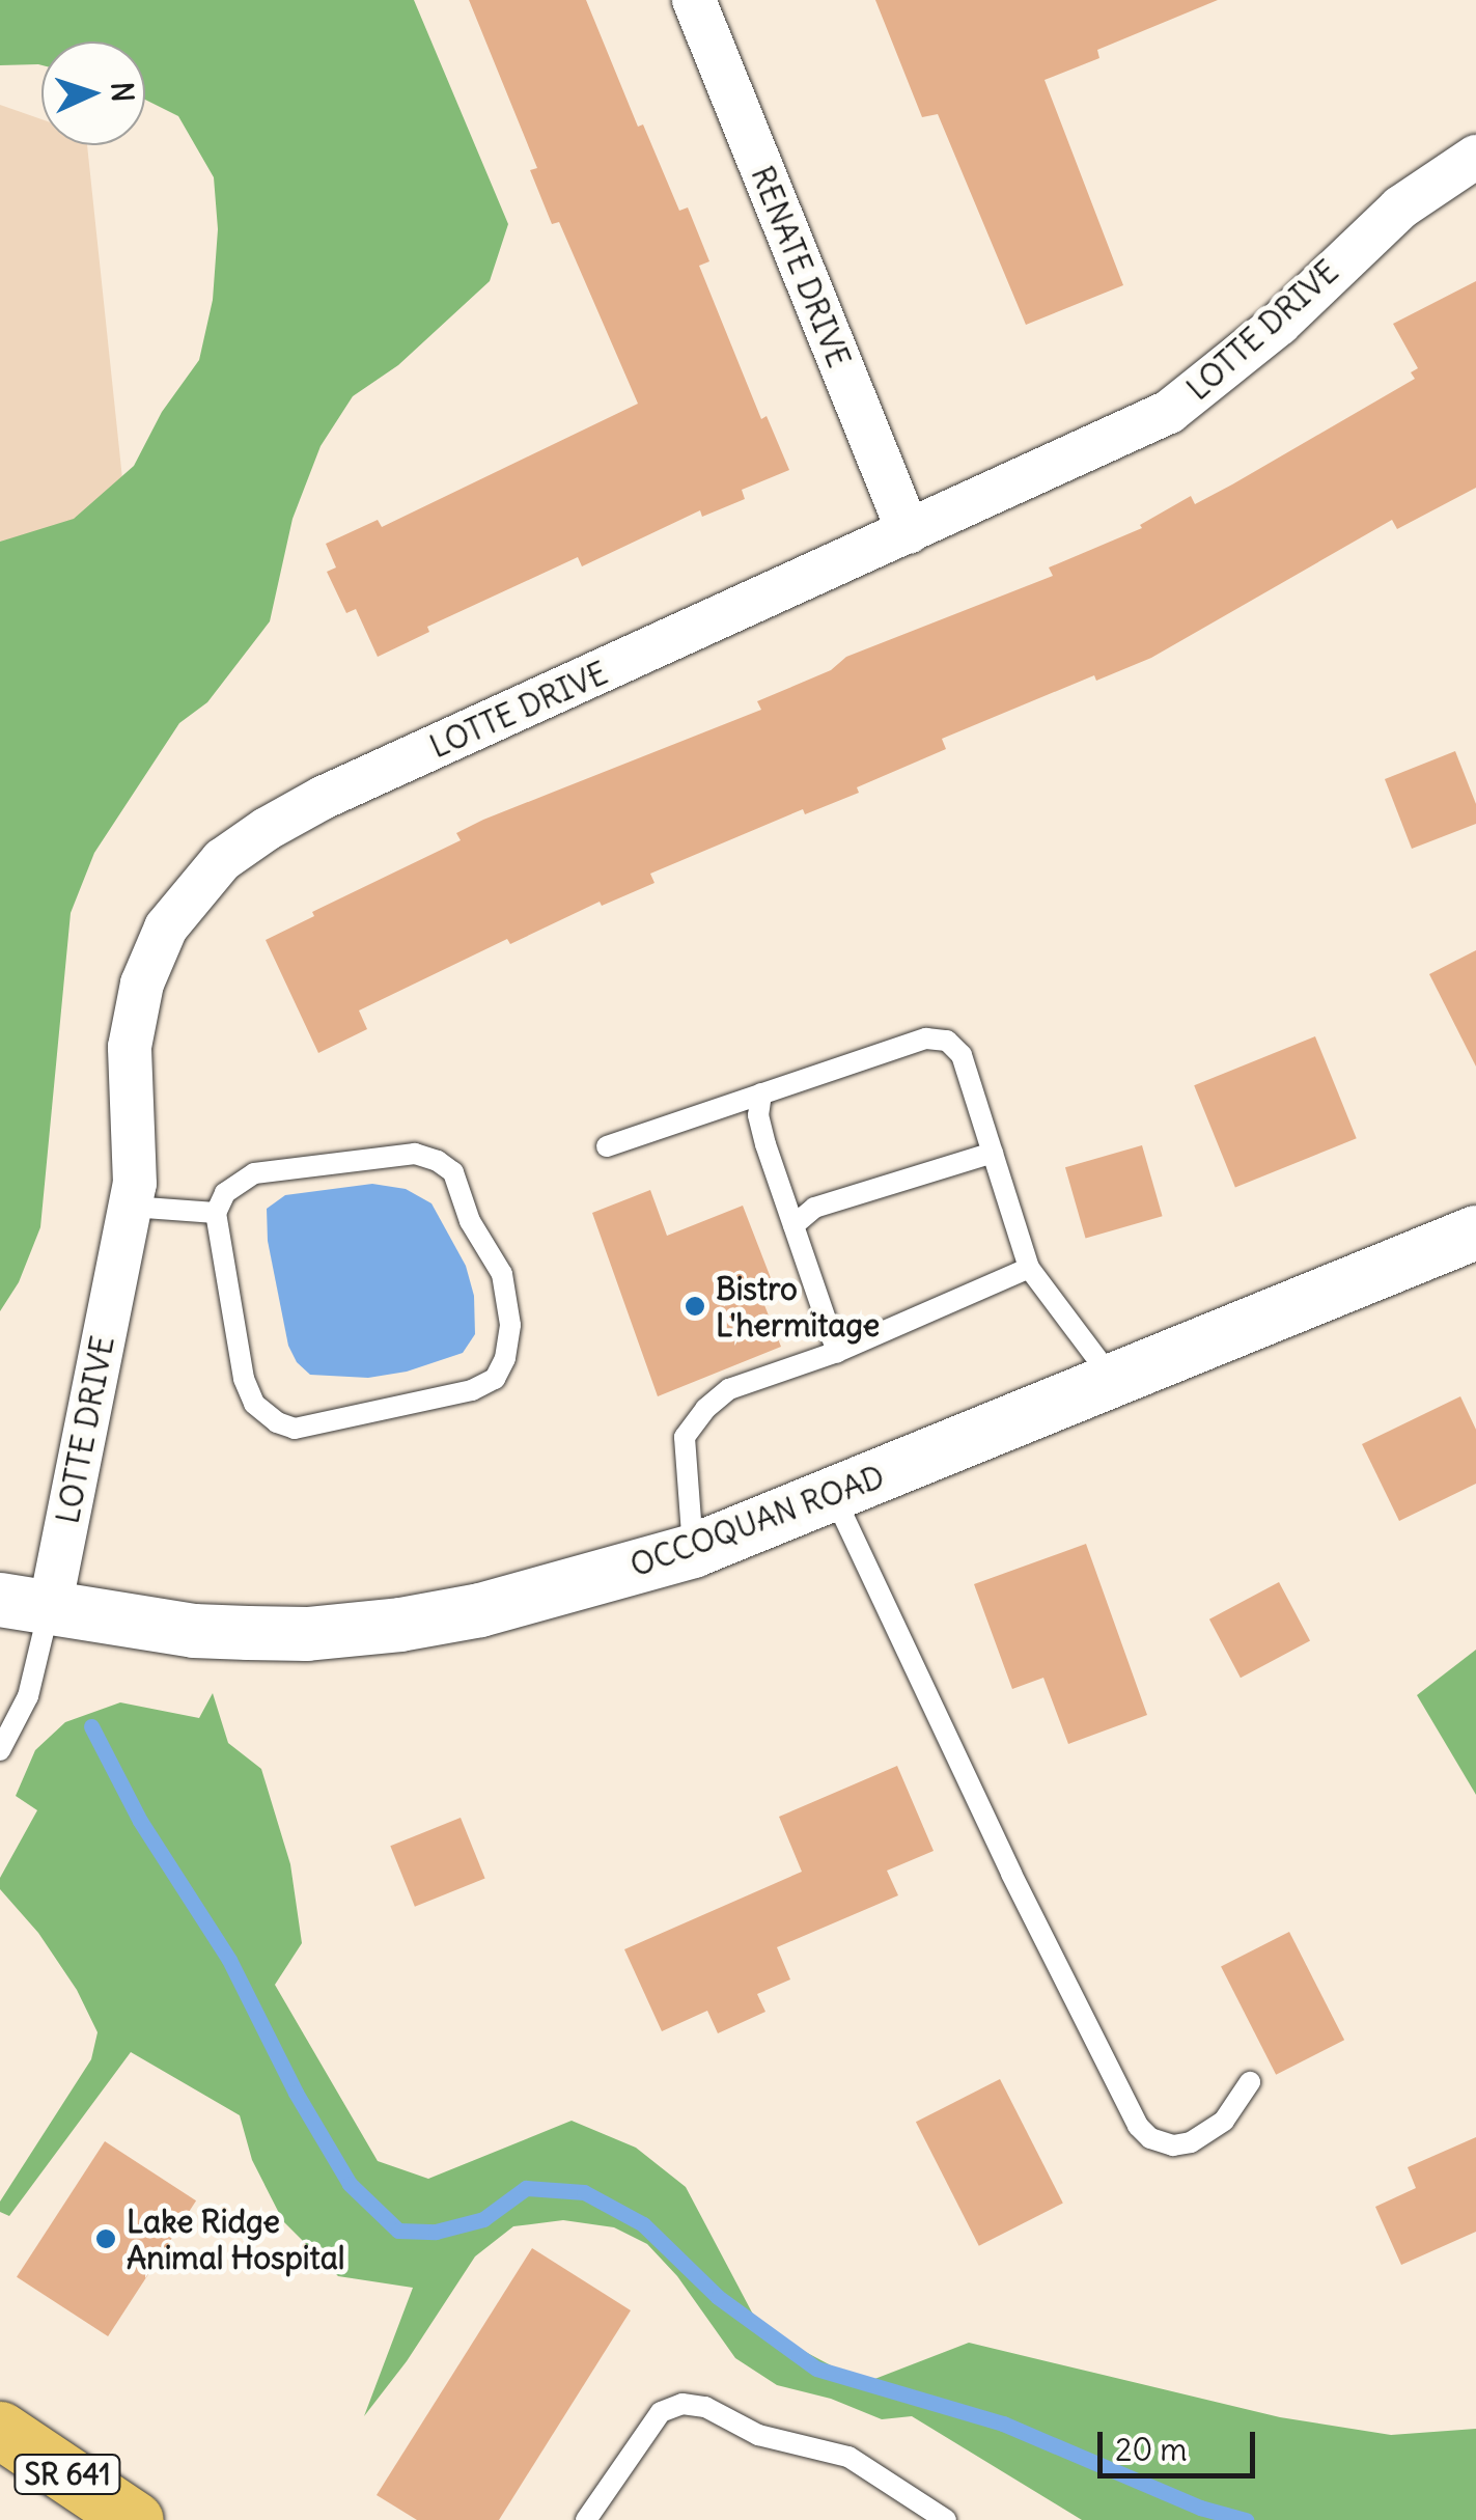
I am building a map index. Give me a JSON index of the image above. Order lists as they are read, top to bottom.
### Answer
{
  "streets": {
    "main road": ["SR 641"],
    "street": ["RENATE DRIVE", "LOTTE DRIVE", "OCCOQUAN ROAD"]
  },
  "crossings": [
    ["RENATE DRIVE", "LOTTE DRIVE"],
    ["LOTTE DRIVE", "OCCOQUAN ROAD"]
  ],
  "places": ["Bistro L'hermitage", "Lake Ridge Animal Hospital"],
  "scale_bar": "20 m",
  "north": "right"
}
